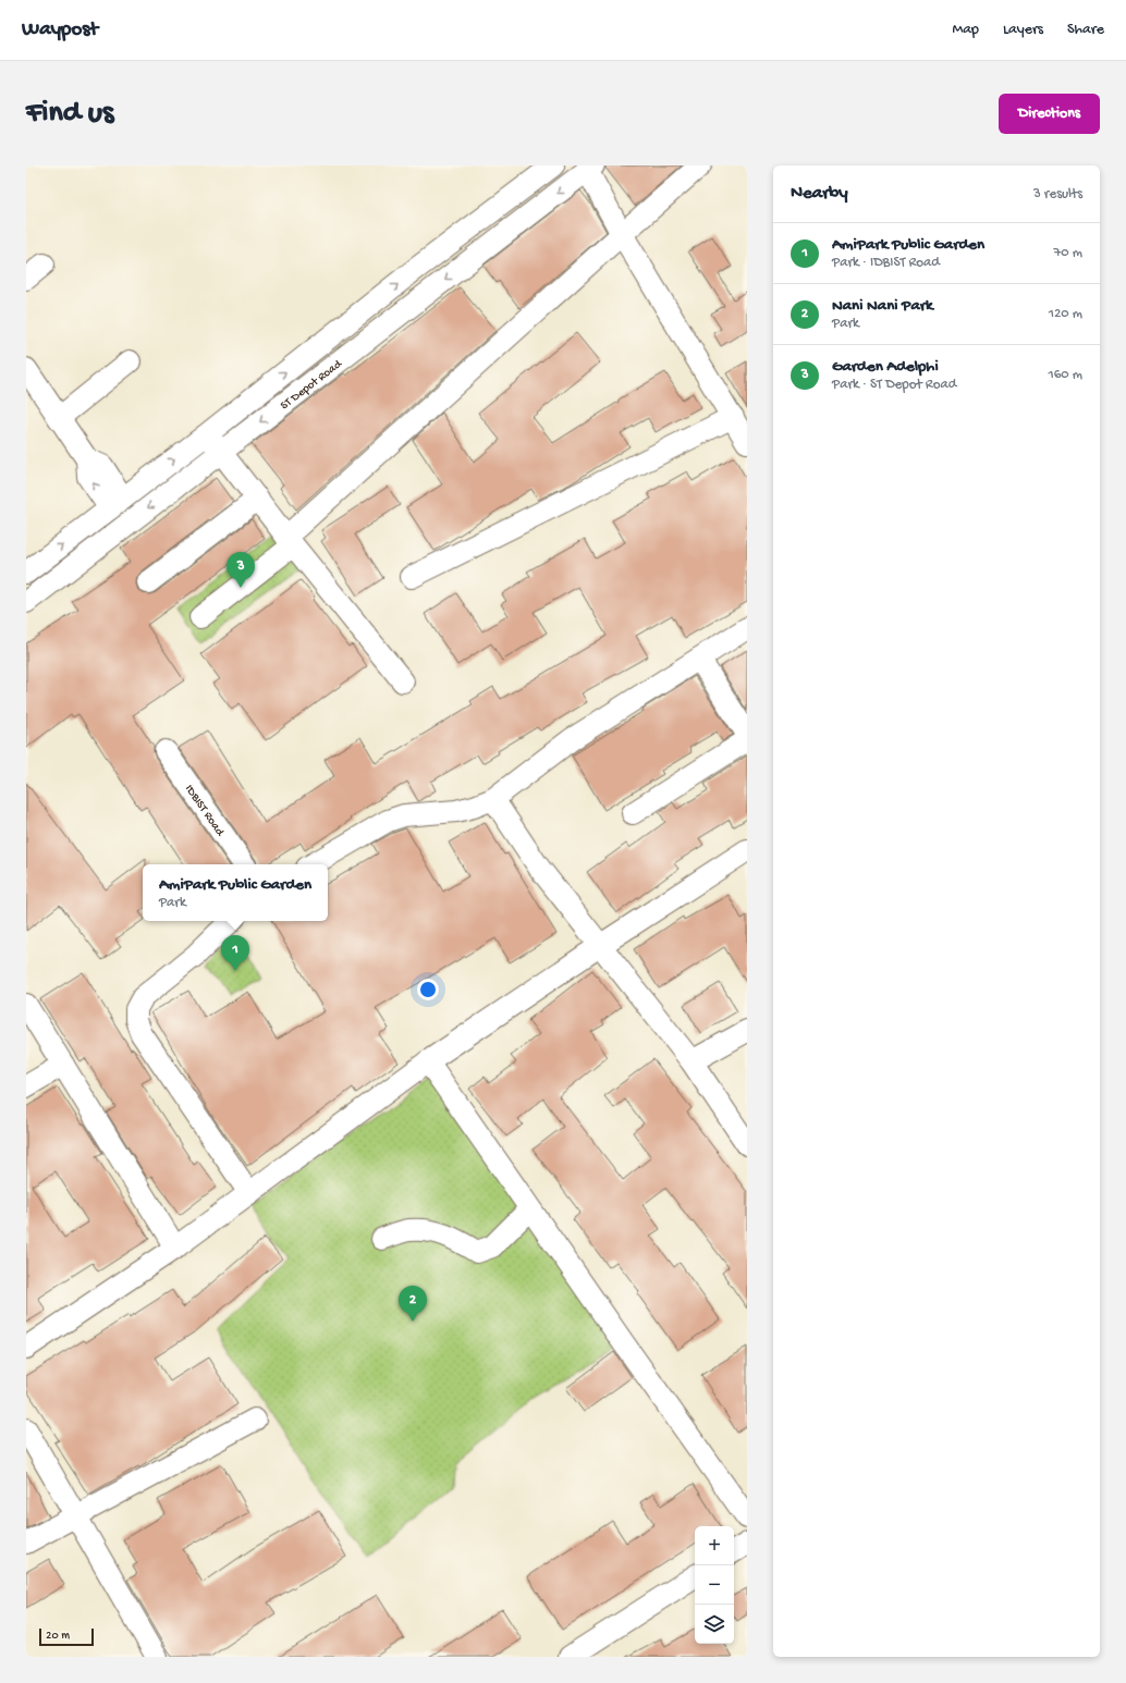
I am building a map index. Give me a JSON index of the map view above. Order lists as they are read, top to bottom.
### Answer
{
  "streets": {
    "street": ["ST Depot Road", "IDBIST Road"]
  },
  "scale_bar": "20 m",
  "page": {
    "header": "Waypost",
    "nav": ["Map", "Layers", "Share"],
    "buttons": "Directions",
    "title": "Find us",
    "heading": ["Nearby", "3 results"],
    "list": [
      {
        "mark": "1",
        "name": "AmiPark Public Garden",
        "note": "Park · IDBIST Road",
        "value": "70 m"
      },
      {
        "mark": "2",
        "name": "Nani Nani Park",
        "note": "Park",
        "value": "120 m"
      },
      {
        "mark": "3",
        "name": "Garden Adelphi",
        "note": "Park · ST Depot Road",
        "value": "160 m"
      }
    ],
    "pins": ["3", "1", "2"],
    "popup": ["AmiPark Public Garden", "Park"],
    "map_buttons": ["+", "−"],
    "scale": "20 m"
  }
}
